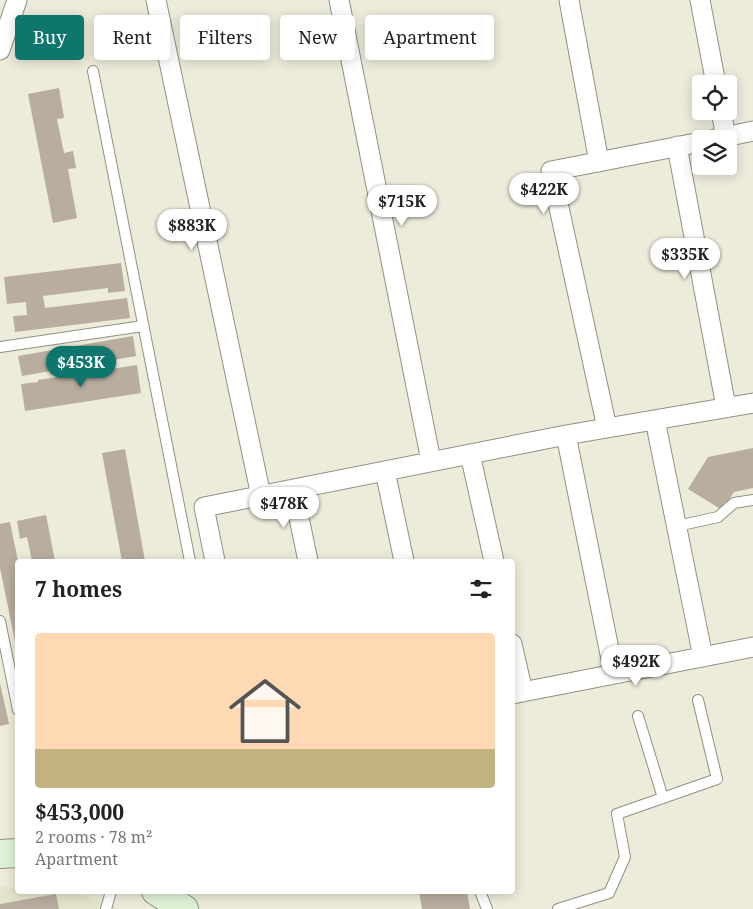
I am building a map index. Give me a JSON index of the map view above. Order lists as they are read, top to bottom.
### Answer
{
  "page": {
    "chip": [
      "Buy",
      "Rent",
      "Filters",
      "New",
      "Apartment"
    ],
    "price": [
      "$422K",
      "$715K",
      "$883K",
      "$335K",
      "$453K",
      "$478K",
      "$492K"
    ],
    "heading": "7 homes",
    "list": [
      {
        "name": "$453,000",
        "note": "2 rooms · 78 m² · Apartment"
      }
    ]
  }
}
